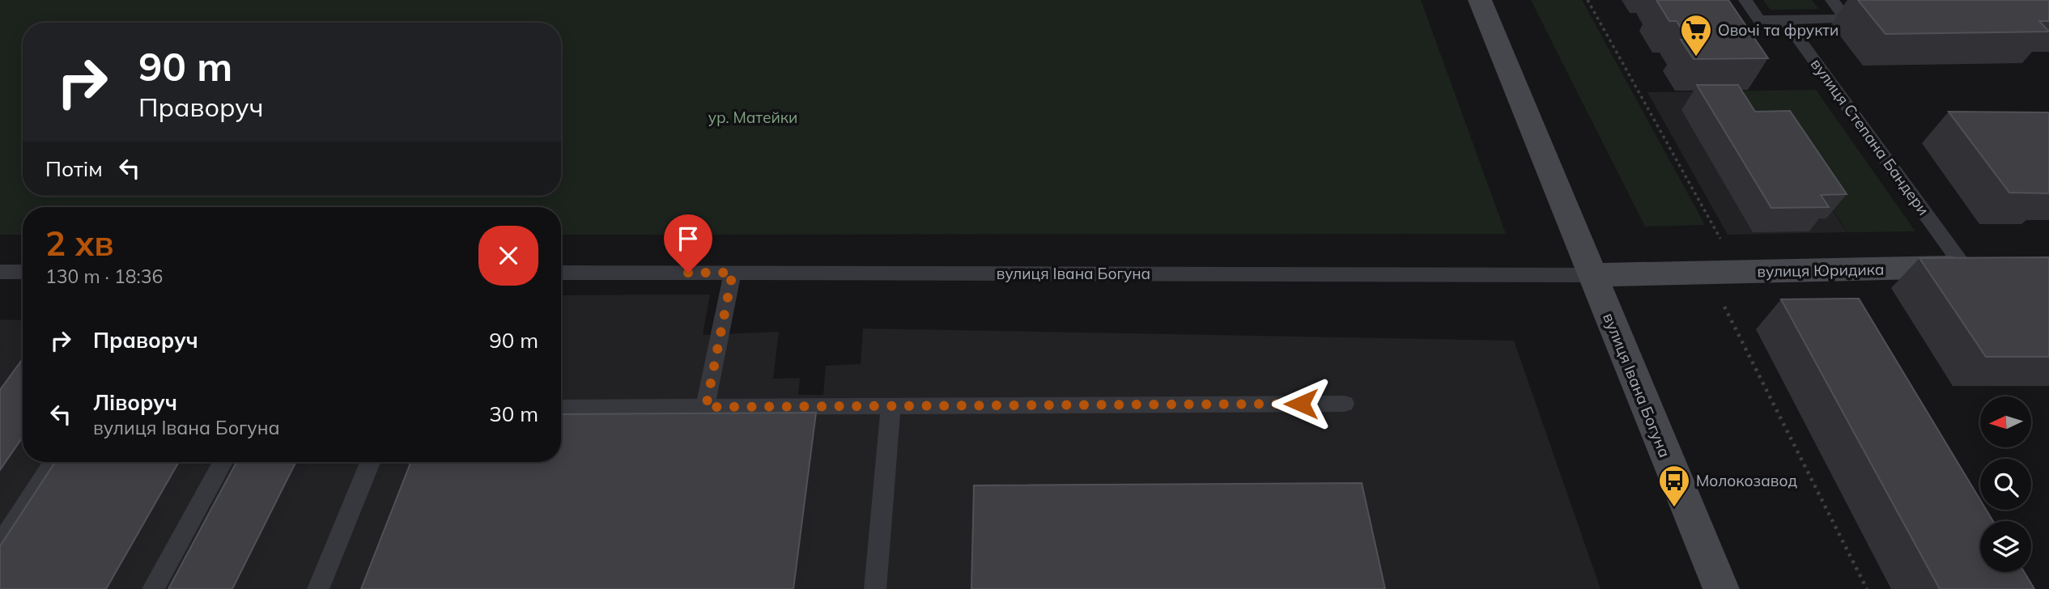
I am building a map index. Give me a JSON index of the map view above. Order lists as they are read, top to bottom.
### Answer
{
  "streets": {
    "main road": ["вулиця Юридика", "вулиця Івана Богуна"],
    "lane": ["вулиця Степана Бандери"]
  },
  "crossings": [
    ["вулиця Степана Бандери", "вулиця Юридика"],
    ["вулиця Юридика", "вулиця Івана Богуна"]
  ],
  "parks": ["ур. Матейки"],
  "places": {
    "supermarket": ["Овочі та фрукти"],
    "bus stop": ["Молокозавод"]
  },
  "north": "left",
  "page": {
    "turn": ["90 m", "Праворуч"],
    "then": "Потім",
    "heading": ["2 хв", "130 m · 18:36"],
    "list": [
      {
        "name": "Праворуч",
        "value": "90 m"
      },
      {
        "name": "Ліворуч",
        "note": "вулиця Івана Богуна",
        "value": "30 m"
      }
    ]
  }
}
